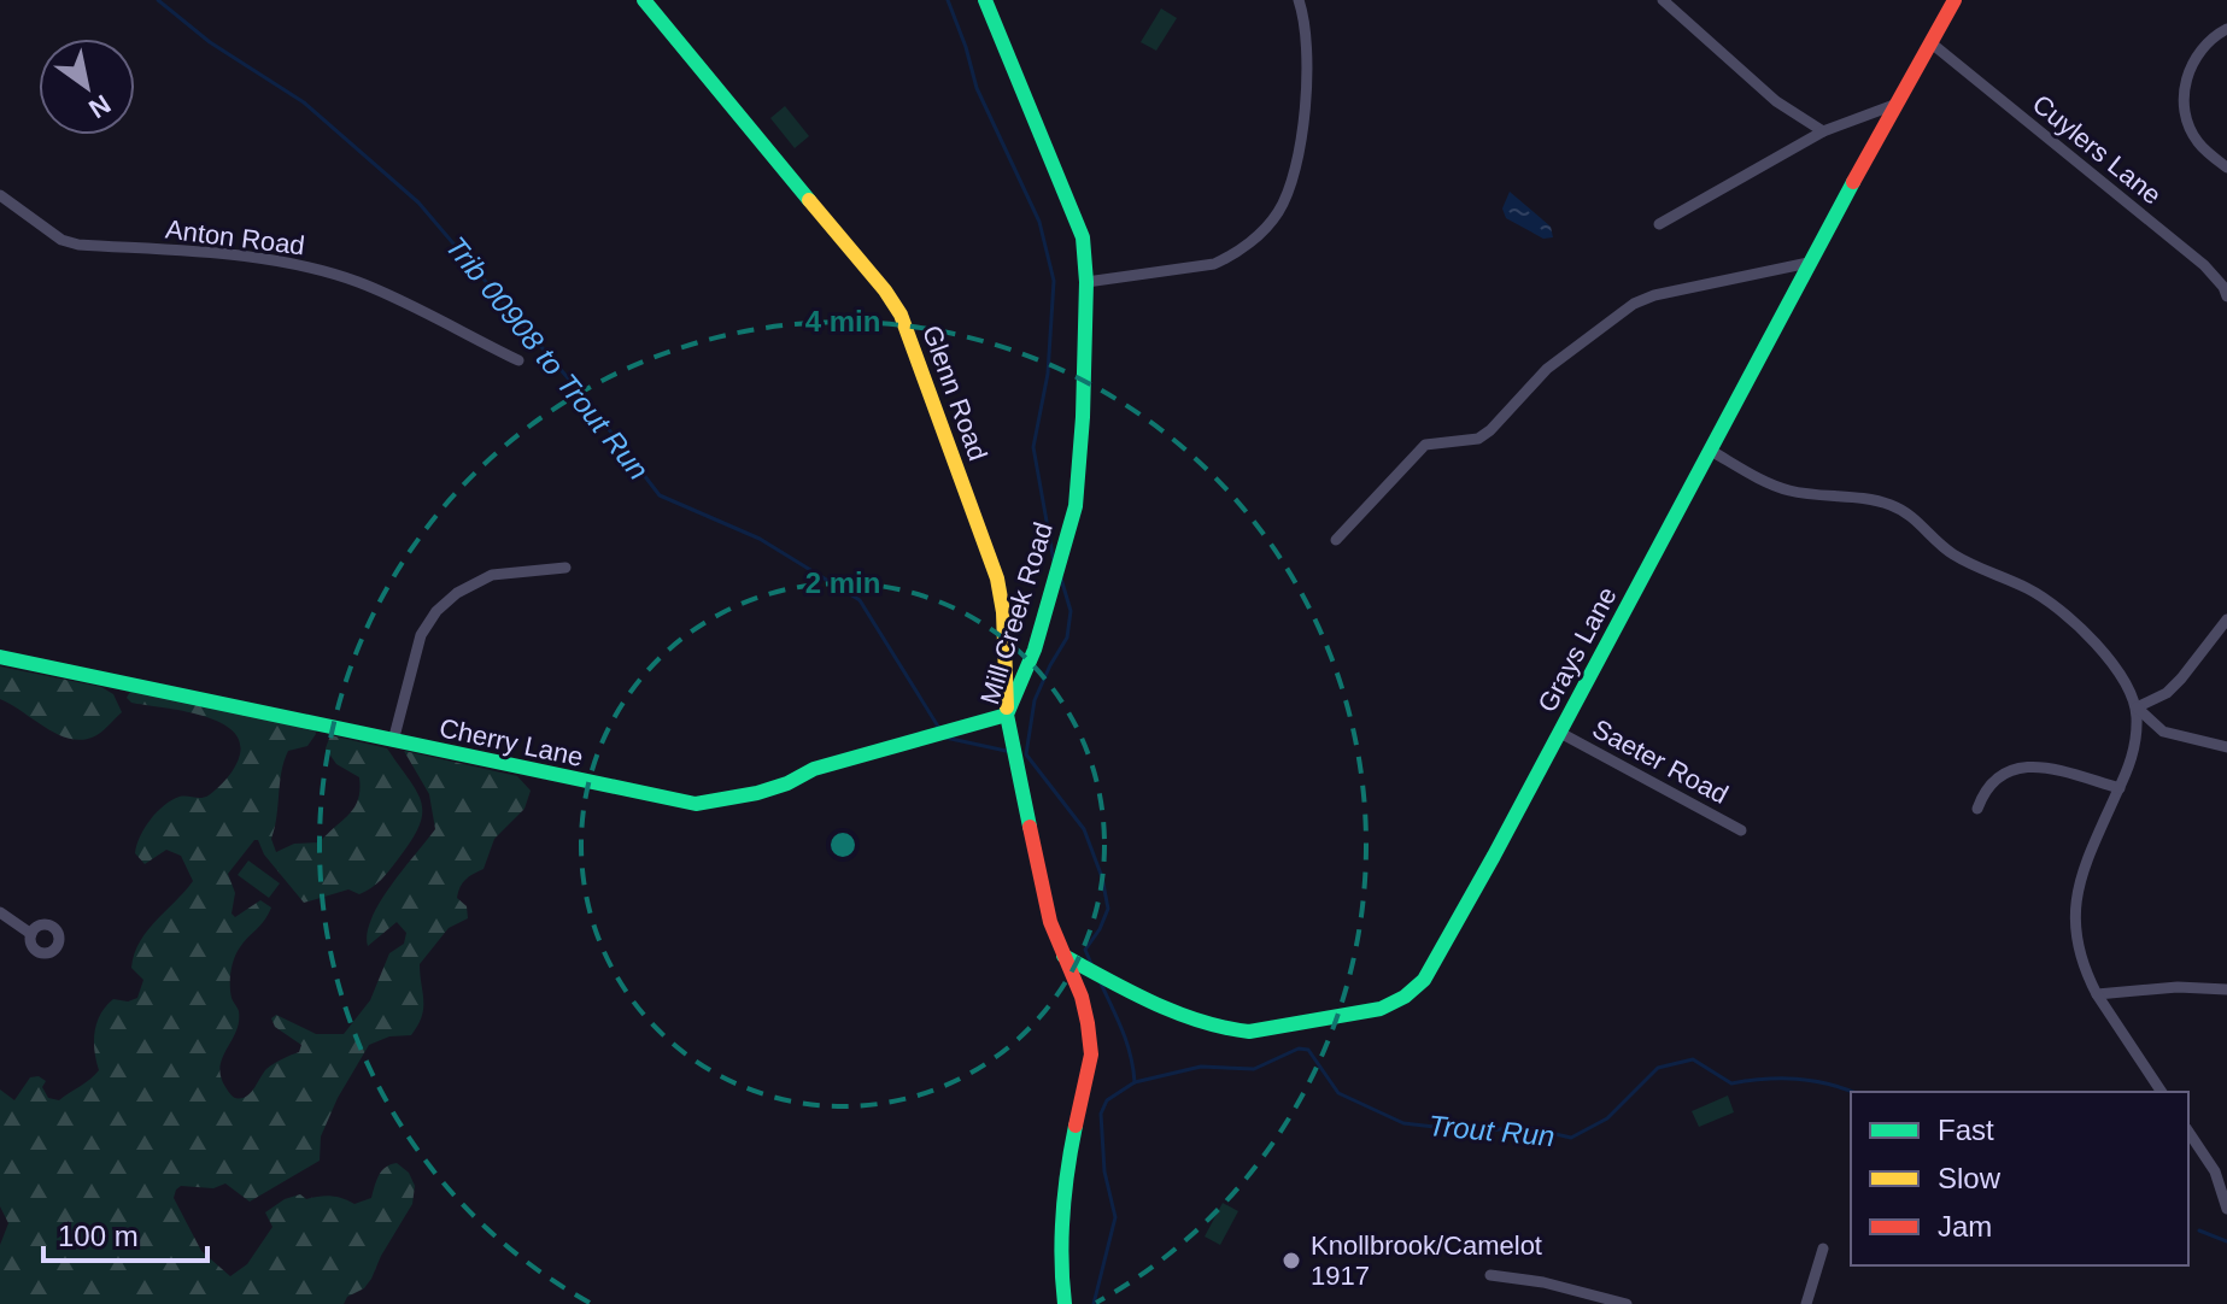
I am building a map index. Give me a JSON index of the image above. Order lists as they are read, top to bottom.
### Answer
{
  "streets": {
    "street": [
      "Cuylers Lane",
      "Anton Road",
      "Glenn Road",
      "Mill Creek Road",
      "Grays Lane",
      "Cherry Lane",
      "Saeter Road"
    ]
  },
  "crossings": [
    ["Cuylers Lane", "Grays Lane"],
    ["Glenn Road", "Mill Creek Road"],
    ["Glenn Road", "Cherry Lane"],
    ["Mill Creek Road", "Grays Lane"],
    ["Mill Creek Road", "Cherry Lane"],
    ["Grays Lane", "Saeter Road"]
  ],
  "water": ["Trib 00908 to Trout Run", "Trout Run"],
  "places": ["Knollbrook/Camelot 1917"],
  "legend": ["Fast", "Slow", "Jam"],
  "scale_bar": "100 m",
  "north": "bottom right",
  "rings": ["4 min", "2 min"]
}
